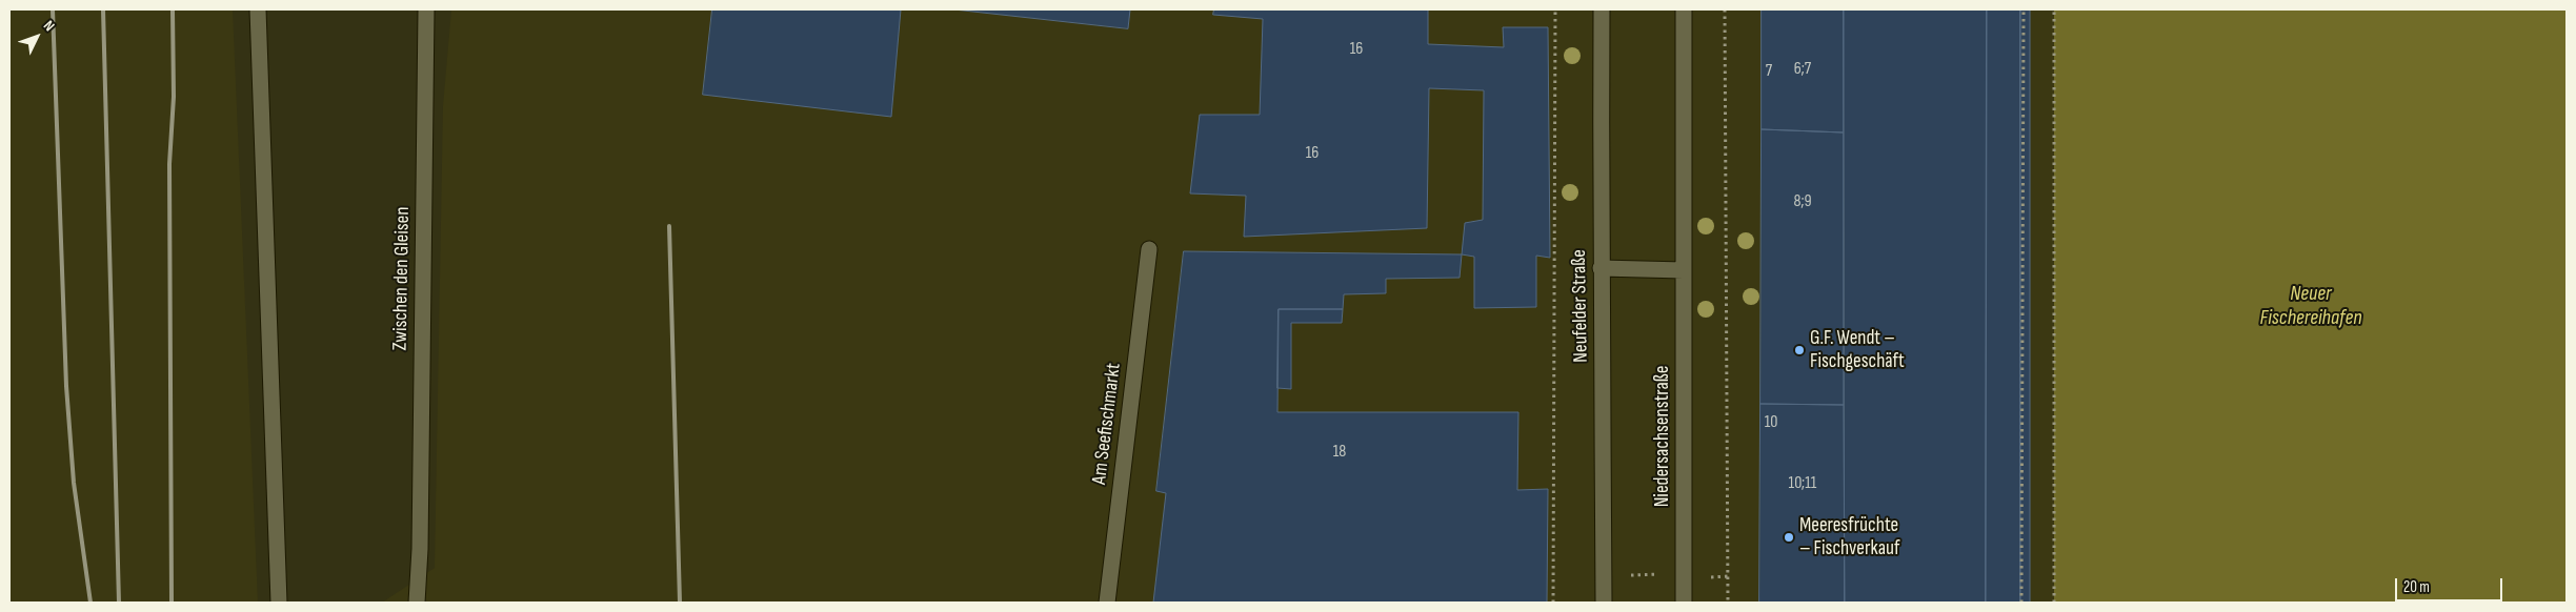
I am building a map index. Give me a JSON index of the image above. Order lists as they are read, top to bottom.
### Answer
{
  "streets": {
    "street": [
      "Zwischen den Gleisen",
      "Neufelder Straße",
      "Am Seefischmarkt",
      "Niedersachsenstraße"
    ]
  },
  "water": ["Neuer Fischereihafen"],
  "places": ["G.F. Wendt – Fischgeschäft", "Meeresfrüchte – Fischverkauf"],
  "house_numbers": [
    "16",
    "6;7",
    "7",
    "16",
    "8;9",
    "10",
    "18",
    "10;11"
  ],
  "scale_bar": "20 m",
  "north": "top right"
}
